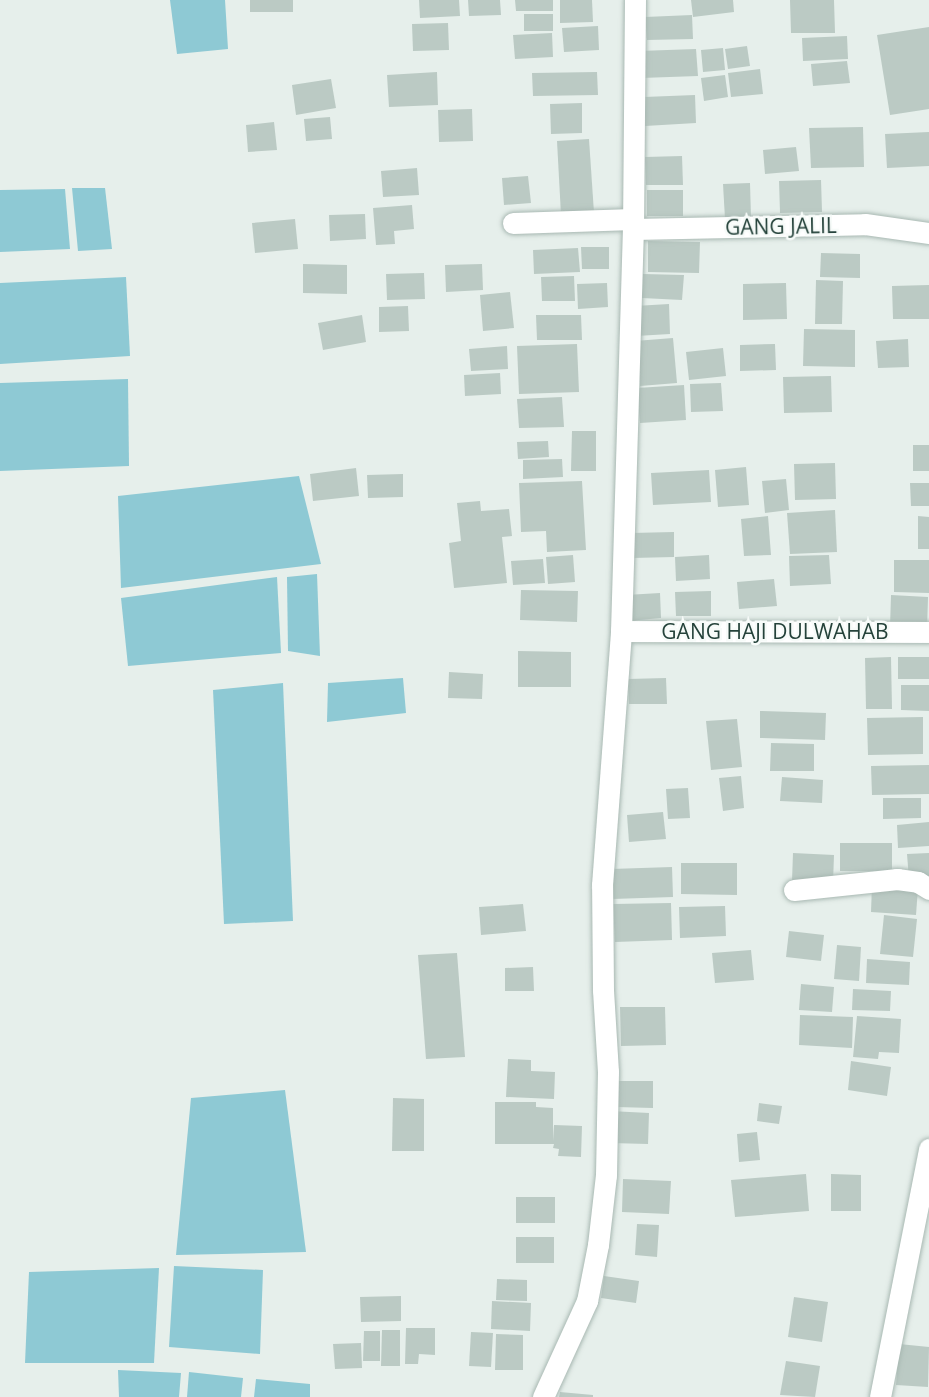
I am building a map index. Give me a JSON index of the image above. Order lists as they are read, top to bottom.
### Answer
{
  "streets": {
    "street": ["GANG JALIL", "GANG HAJI DULWAHAB"]
  }
}
